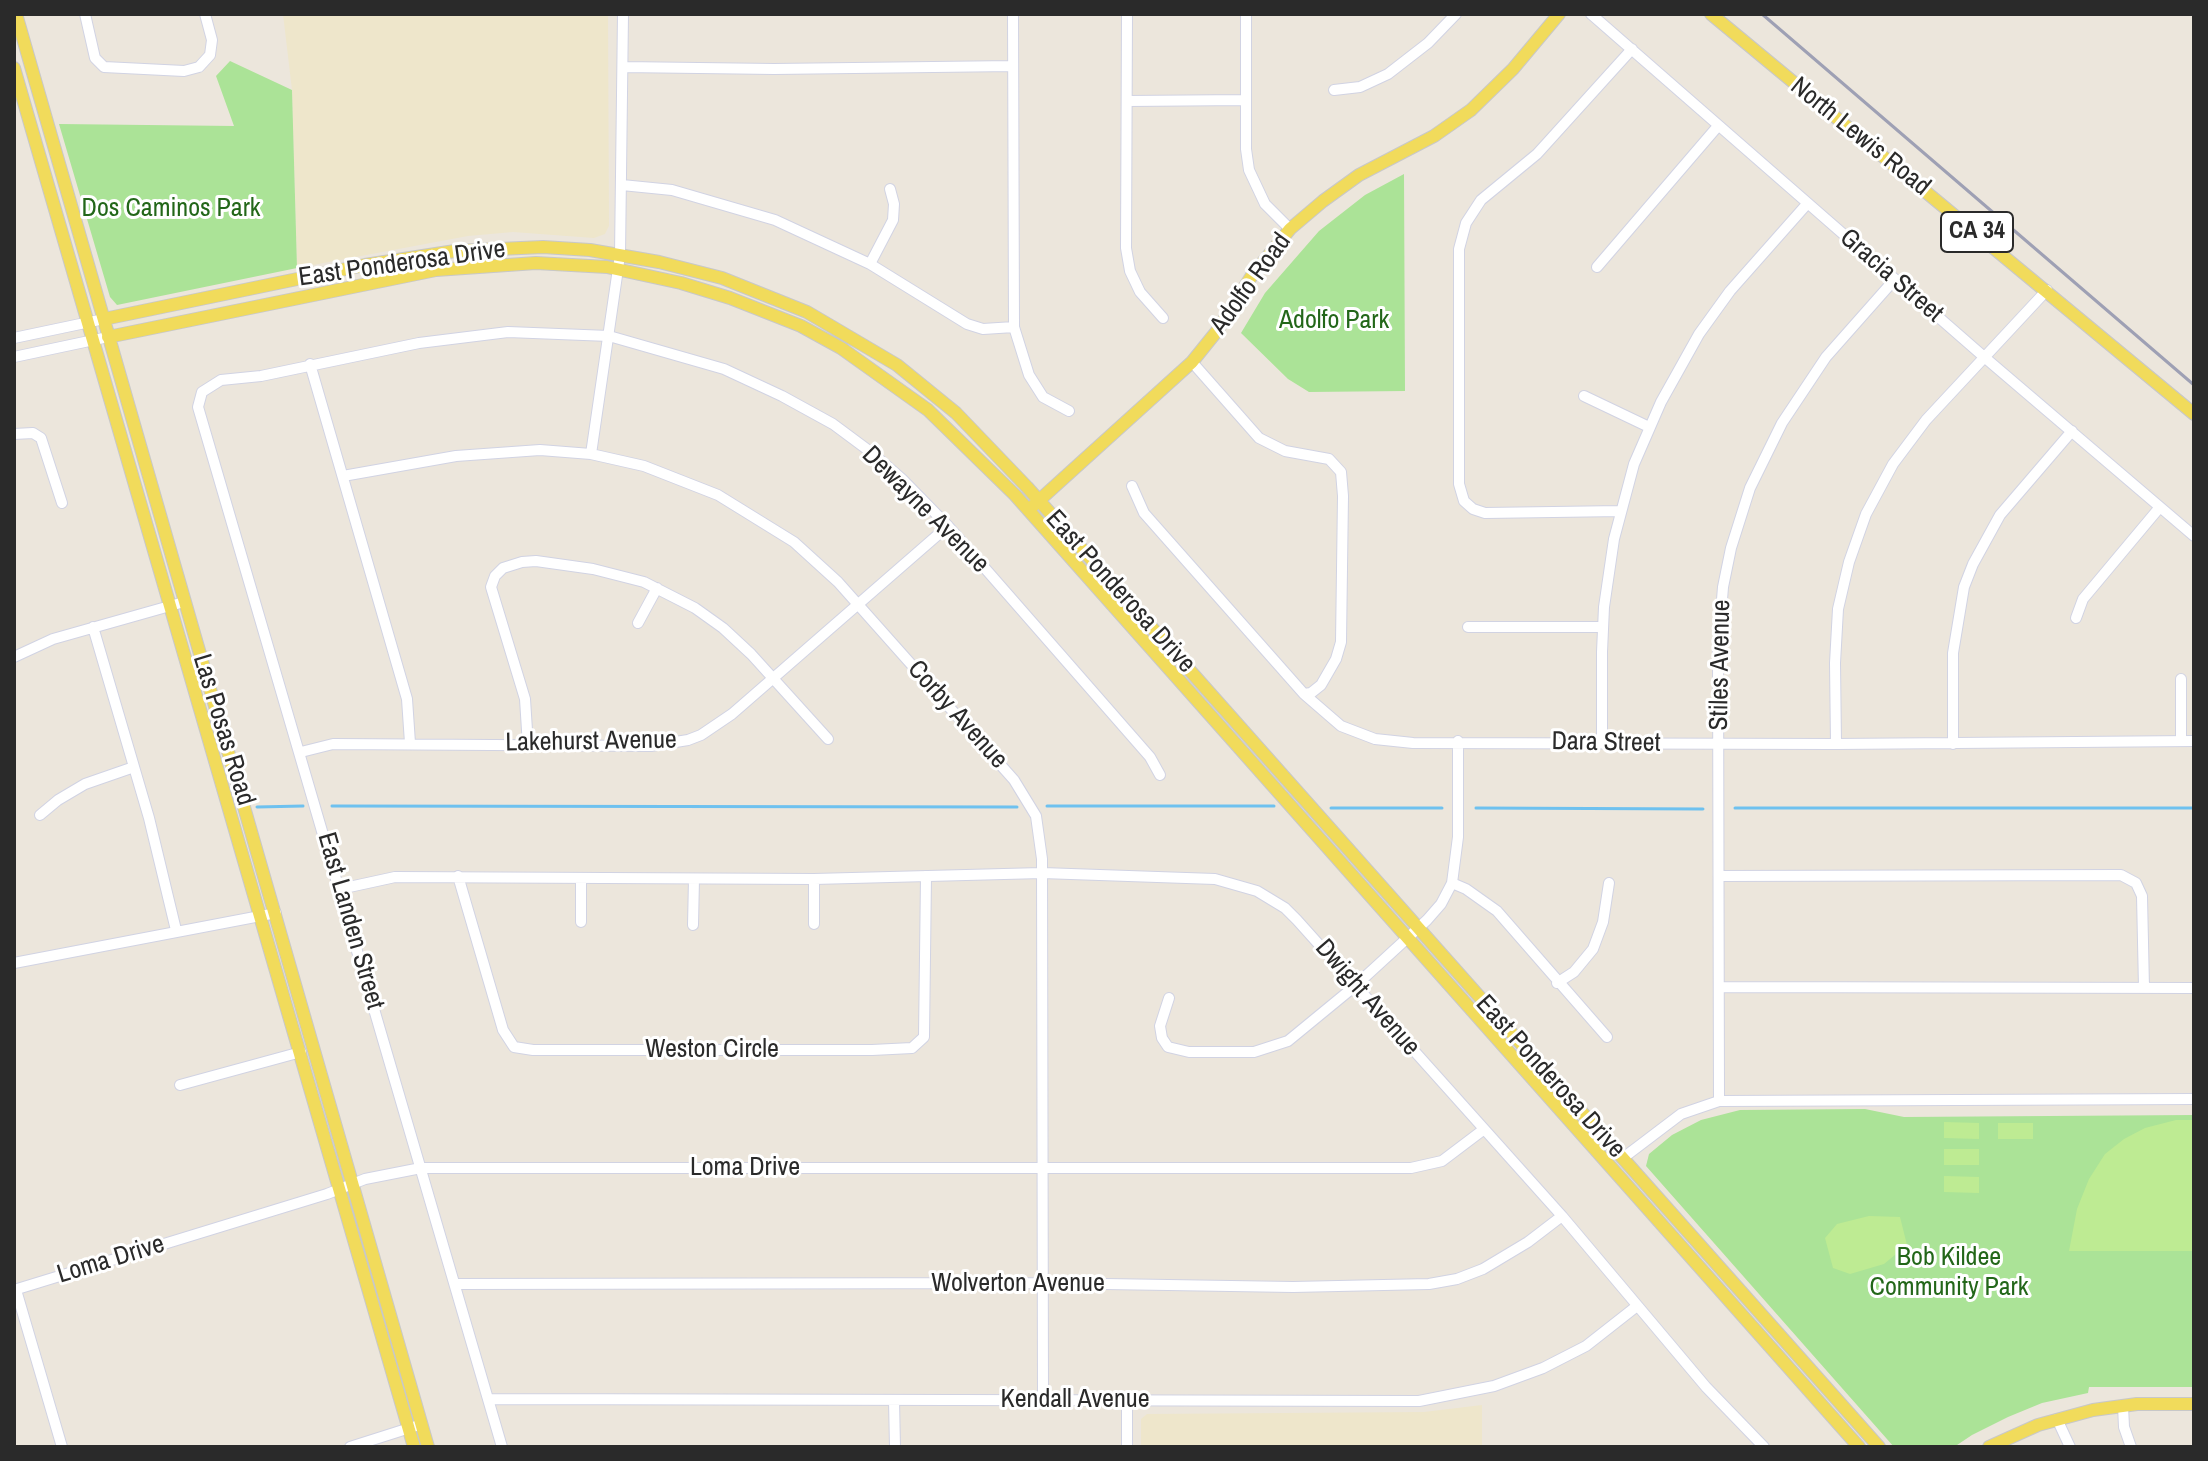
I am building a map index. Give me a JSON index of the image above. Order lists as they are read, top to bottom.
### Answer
{
  "streets": {
    "main road": [
      "North Lewis Road",
      "CA 34",
      "East Ponderosa Drive",
      "Adolfo Road",
      "Las Posas Road"
    ],
    "street": [
      "Gracia Street",
      "Dewayne Avenue",
      "Stiles Avenue",
      "Corby Avenue",
      "Lakehurst Avenue",
      "Dara Street",
      "East Landen Street",
      "Dwight Avenue",
      "Weston Circle",
      "Loma Drive",
      "Wolverton Avenue",
      "Kendall Avenue"
    ]
  },
  "crossings": [
    ["East Ponderosa Drive", "Adolfo Road"],
    ["East Ponderosa Drive", "Las Posas Road"],
    ["Gracia Street", "Stiles Avenue"],
    ["Dewayne Avenue", "Lakehurst Avenue"],
    ["Dewayne Avenue", "East Landen Street"],
    ["Stiles Avenue", "Dara Street"],
    ["Corby Avenue", "Lakehurst Avenue"],
    ["Corby Avenue", "Dwight Avenue"],
    ["Corby Avenue", "Loma Drive"],
    ["Corby Avenue", "Wolverton Avenue"],
    ["Corby Avenue", "Kendall Avenue"],
    ["Las Posas Road", "Loma Drive"],
    ["Lakehurst Avenue", "East Landen Street"],
    ["East Landen Street", "Dwight Avenue"],
    ["East Landen Street", "Loma Drive"],
    ["East Landen Street", "Wolverton Avenue"],
    ["East Landen Street", "Kendall Avenue"],
    ["Dwight Avenue", "Weston Circle"],
    ["Dwight Avenue", "Loma Drive"],
    ["Dwight Avenue", "Wolverton Avenue"],
    ["Dwight Avenue", "Kendall Avenue"]
  ],
  "parks": ["Dos Caminos Park", "Adolfo Park", "Bob Kildee Community Park"]
}
